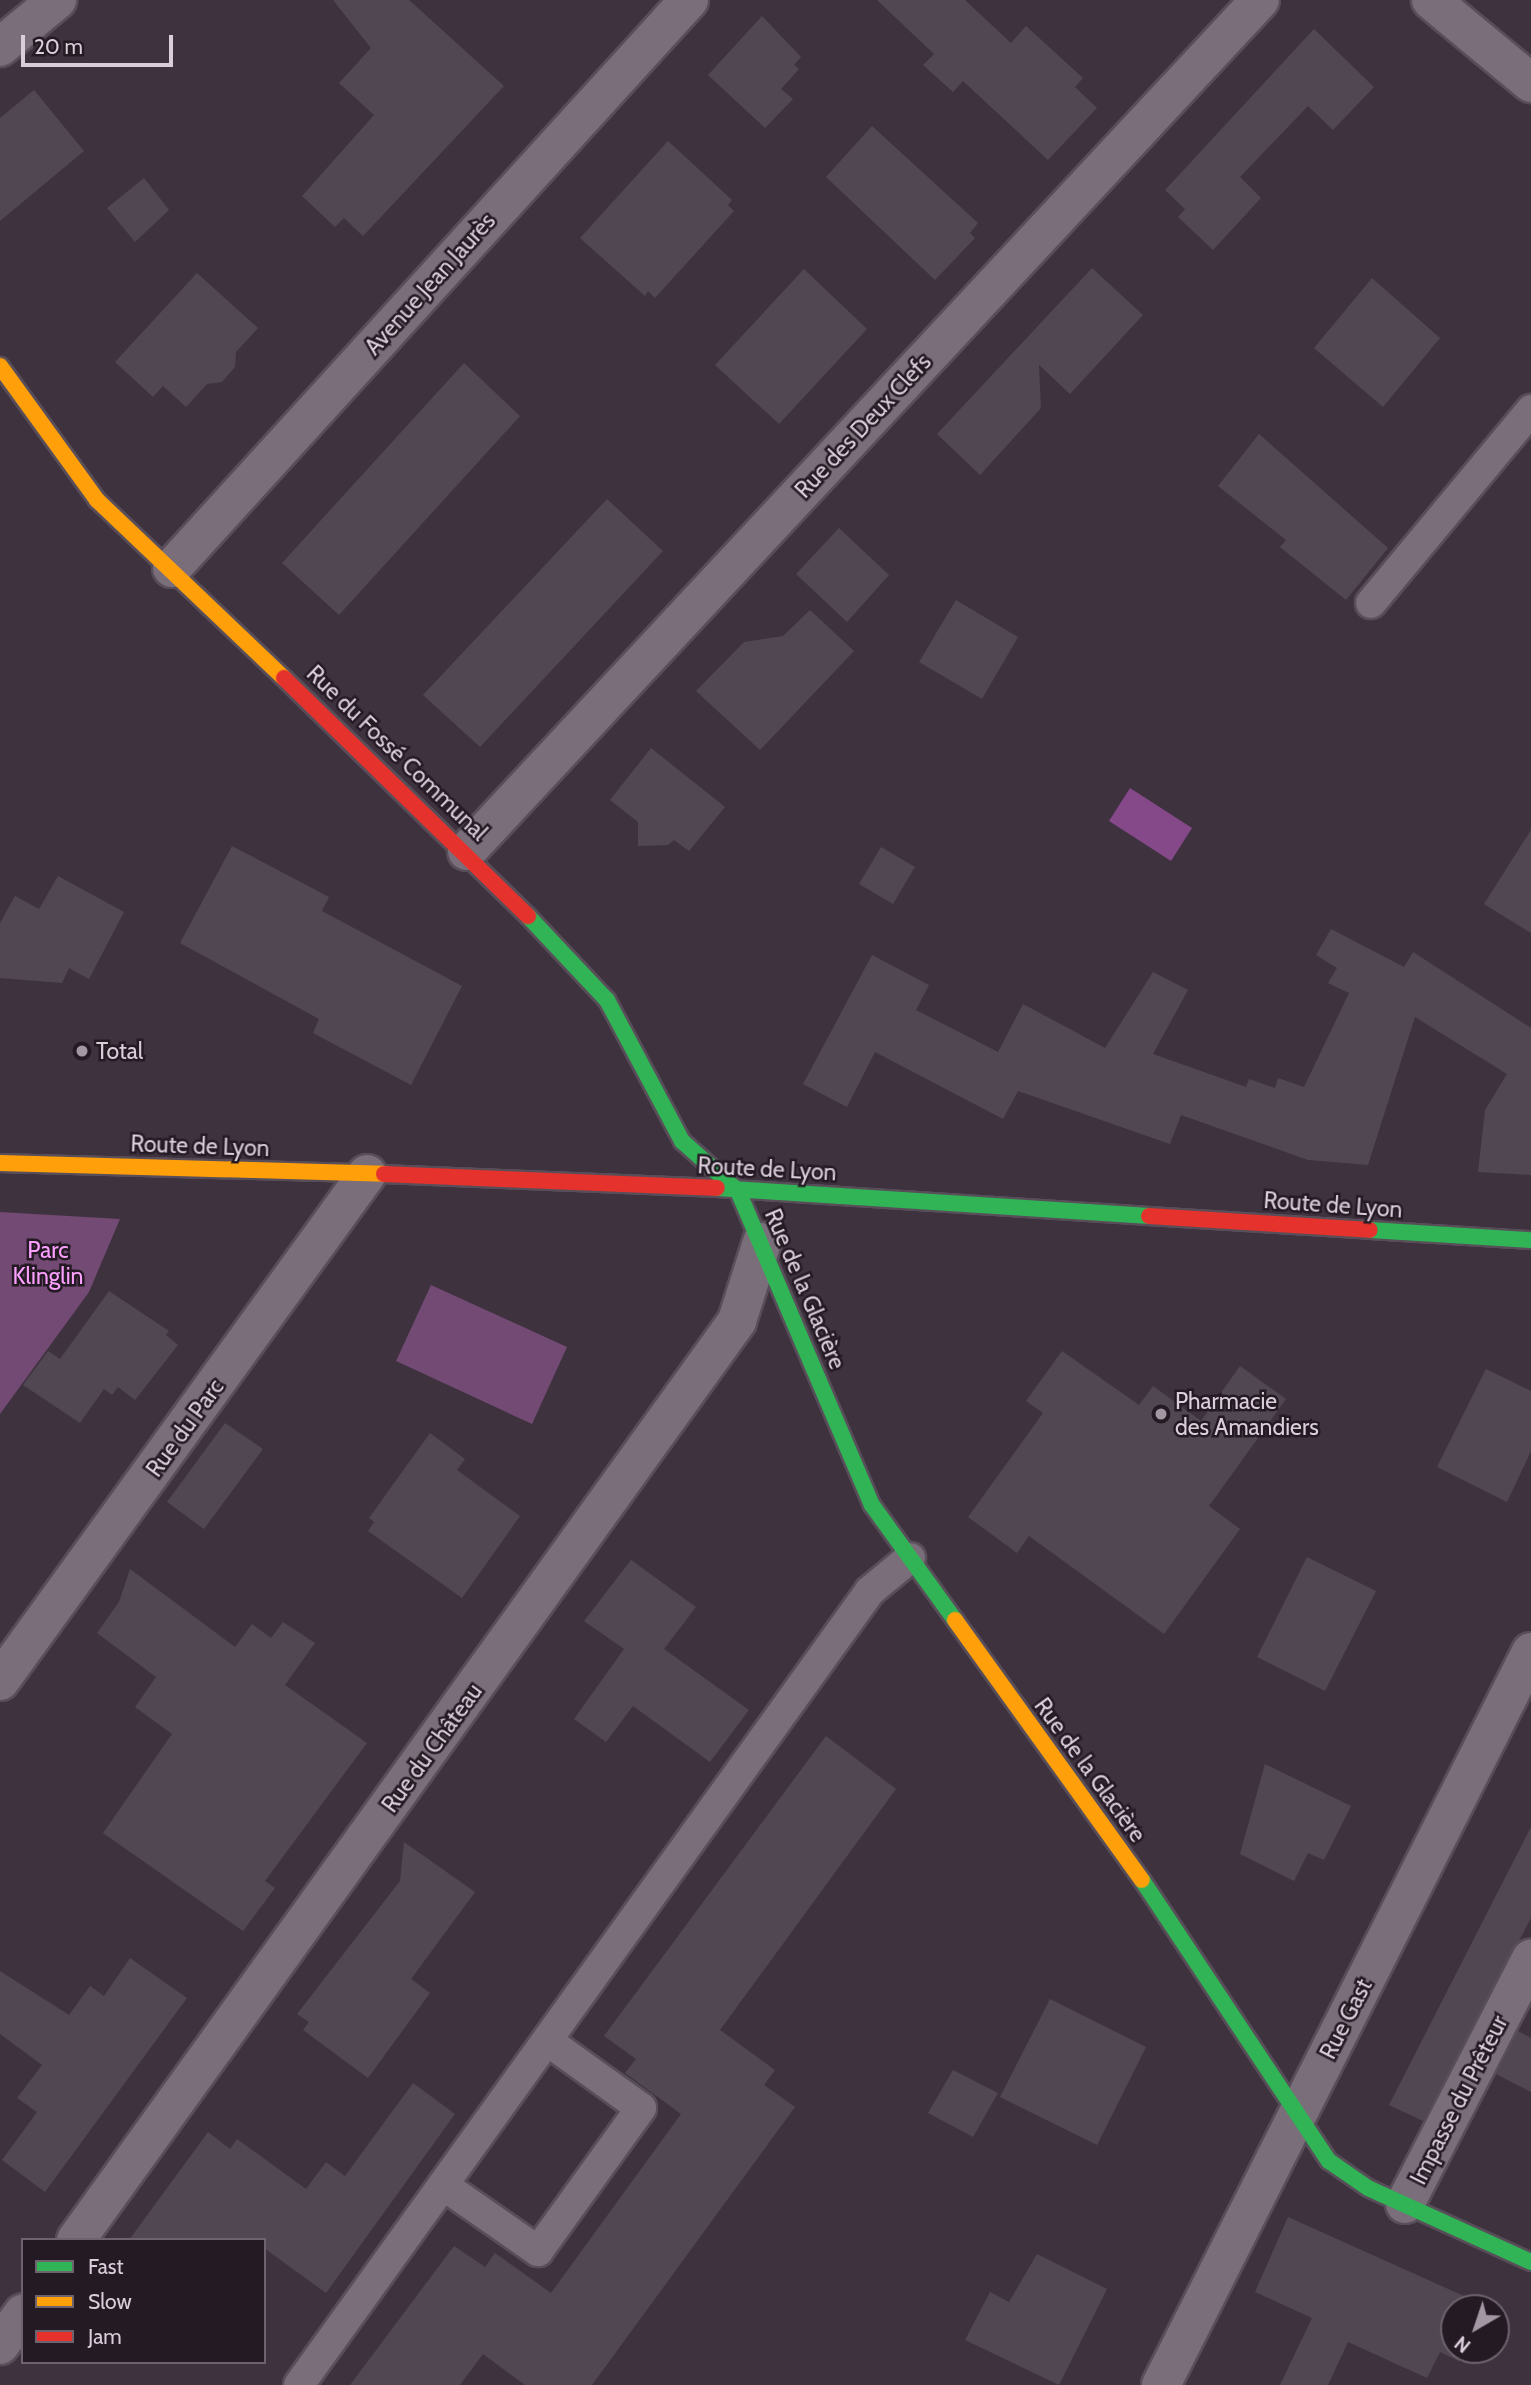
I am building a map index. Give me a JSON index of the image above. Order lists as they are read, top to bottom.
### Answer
{
  "streets": {
    "street": [
      "Avenue Jean Jaurès",
      "Rue des Deux Clefs",
      "Rue du Fossé Communal",
      "Route de Lyon",
      "Rue de la Glacière",
      "Rue du Parc",
      "Rue du Château",
      "Rue Gast",
      "Impasse du Prêteur"
    ]
  },
  "crossings": [
    ["Avenue Jean Jaurès", "Rue du Fossé Communal"],
    ["Rue des Deux Clefs", "Rue du Fossé Communal"],
    ["Rue du Fossé Communal", "Route de Lyon"],
    ["Rue du Fossé Communal", "Rue de la Glacière"],
    ["Route de Lyon", "Rue de la Glacière"],
    ["Route de Lyon", "Rue du Parc"],
    ["Rue de la Glacière", "Rue du Château"],
    ["Rue de la Glacière", "Rue Gast"],
    ["Rue de la Glacière", "Impasse du Prêteur"]
  ],
  "parks": ["Parc Klinglin"],
  "places": ["Total", "Pharmacie des Amandiers"],
  "legend": ["Fast", "Slow", "Jam"],
  "scale_bar": "20 m",
  "north": "bottom left"
}
